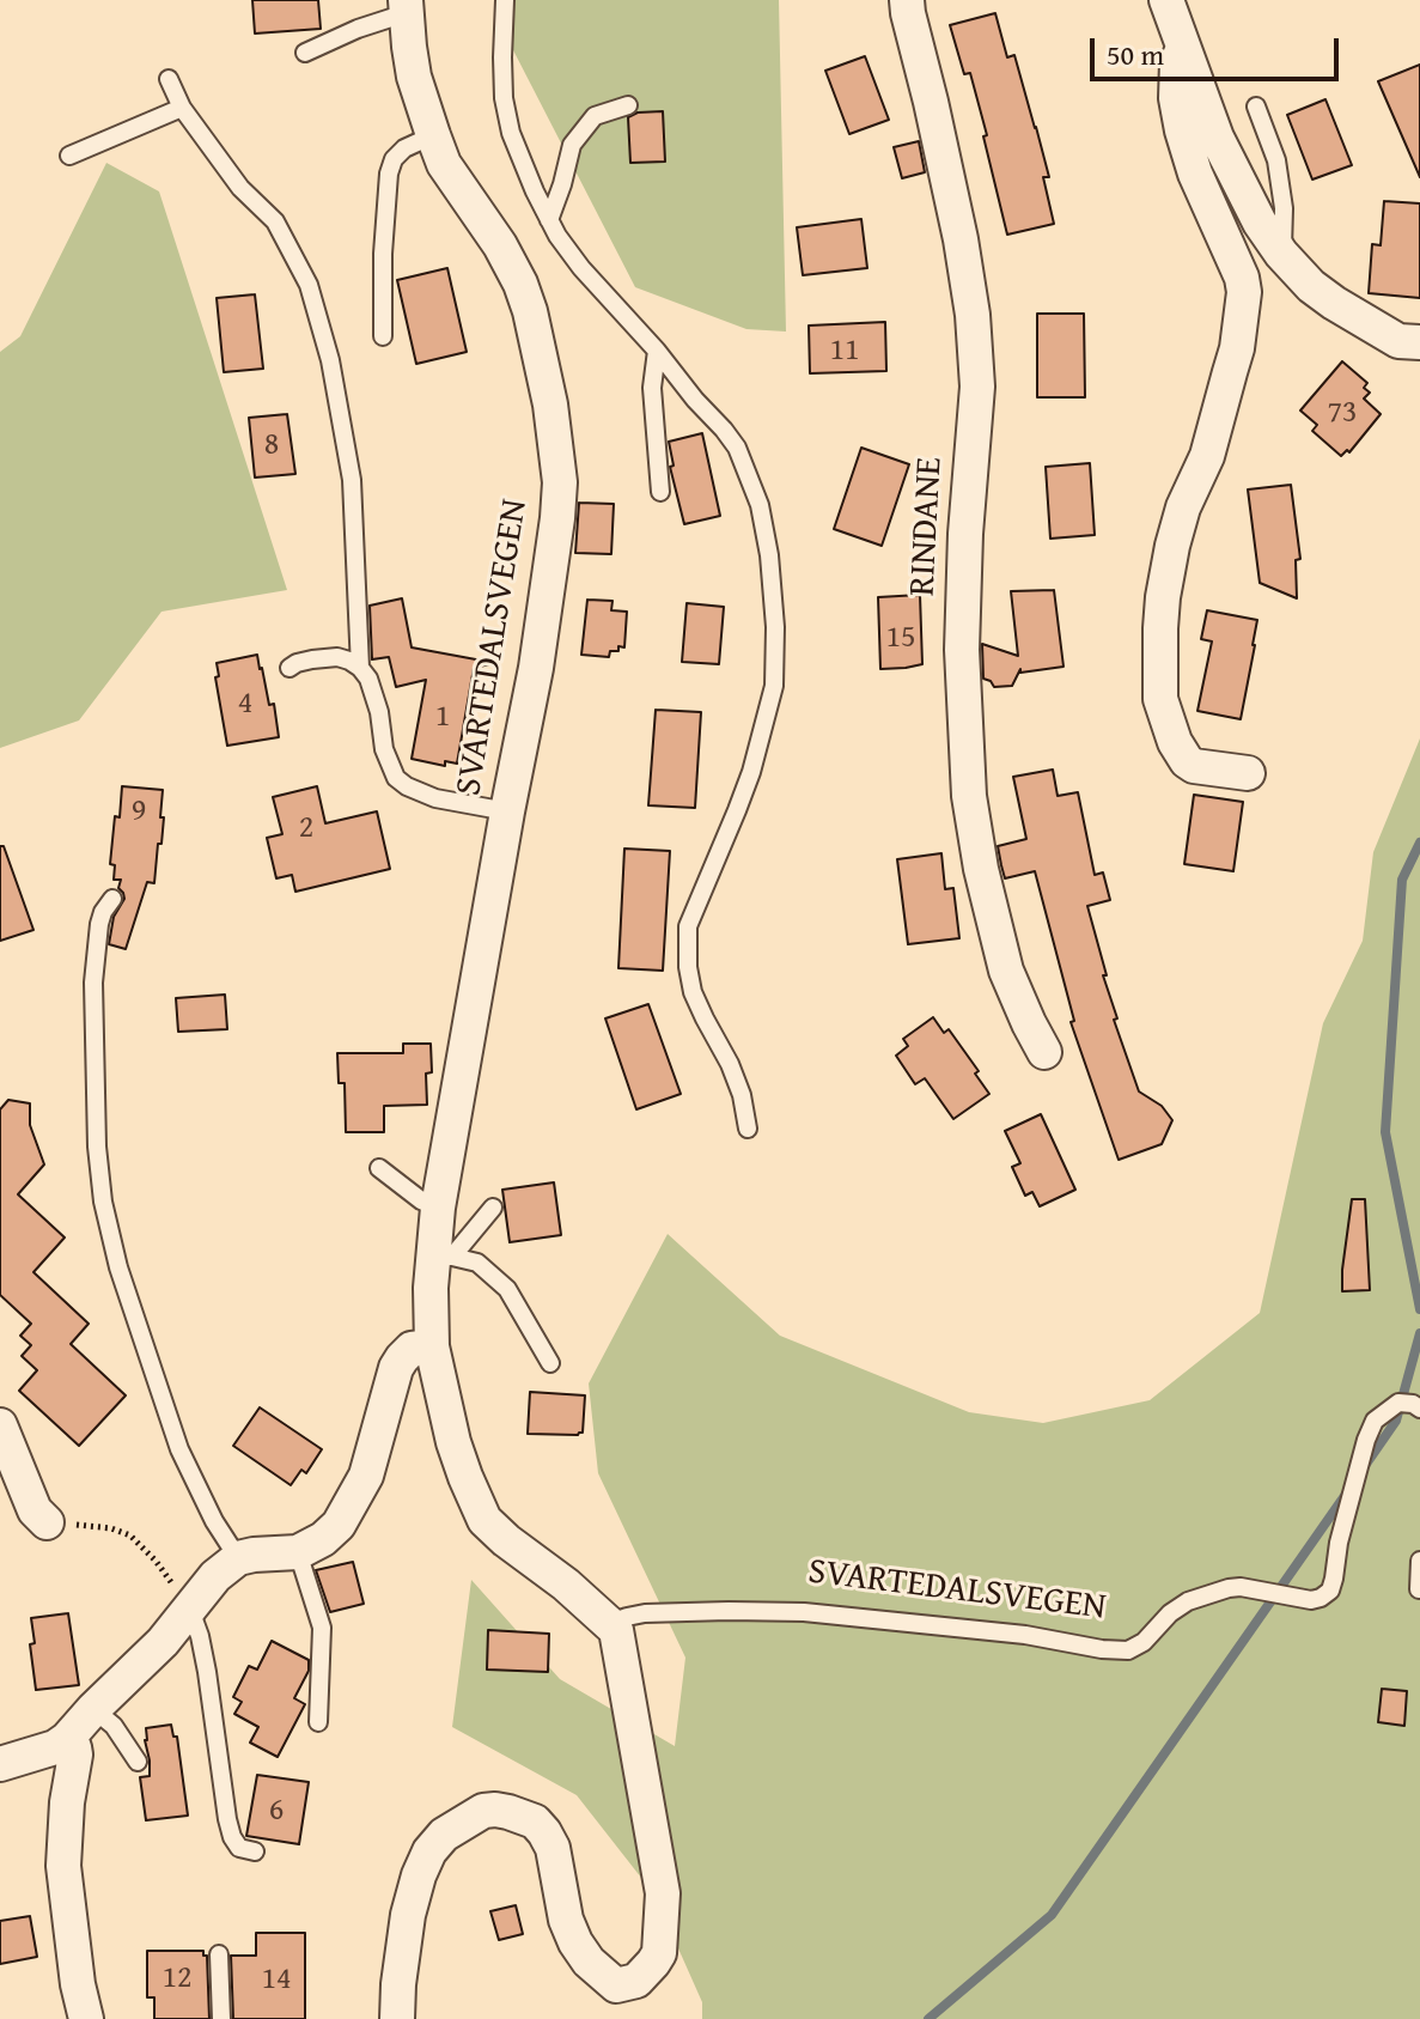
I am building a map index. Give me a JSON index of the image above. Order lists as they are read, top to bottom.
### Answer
{
  "streets": {
    "street": ["RINDANE", "SVARTEDALSVEGEN"]
  },
  "house_numbers": [
    "11",
    "73",
    "8",
    "15",
    "4",
    "1",
    "9",
    "2",
    "6",
    "12",
    "14"
  ],
  "scale_bar": "50 m"
}
